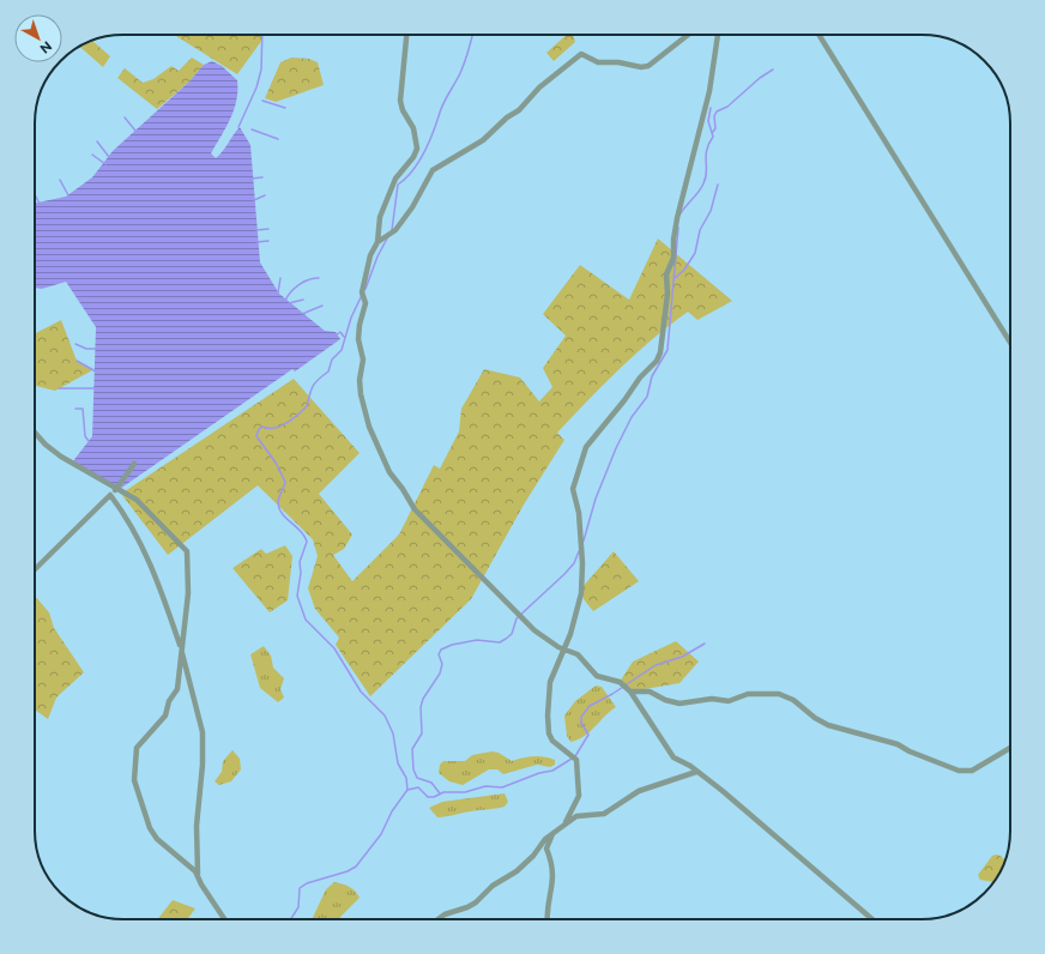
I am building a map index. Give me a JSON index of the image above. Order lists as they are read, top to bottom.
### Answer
{
  "north": "bottom right"
}
